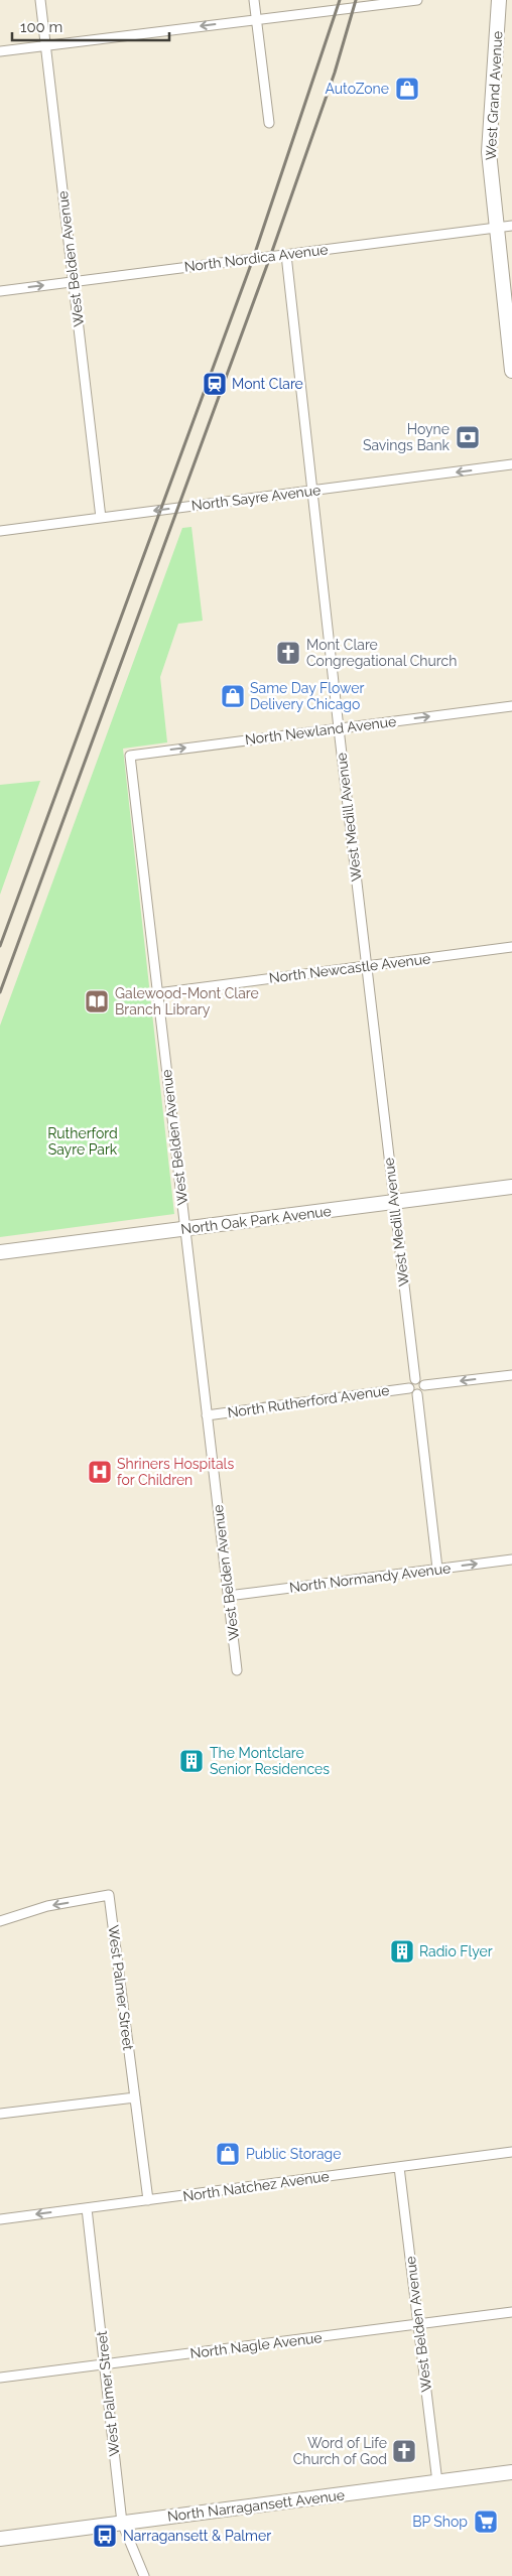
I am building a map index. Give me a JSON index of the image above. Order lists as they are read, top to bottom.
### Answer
{
  "streets": {
    "street": [
      "West Grand Avenue",
      "North Nordica Avenue",
      "West Belden Avenue",
      "North Sayre Avenue",
      "North Newland Avenue",
      "West Medill Avenue",
      "North Newcastle Avenue",
      "North Oak Park Avenue",
      "North Rutherford Avenue",
      "North Normandy Avenue",
      "West Palmer Street",
      "North Natchez Avenue",
      "North Nagle Avenue",
      "North Narragansett Avenue"
    ]
  },
  "crossings": [
    ["West Grand Avenue", "North Nordica Avenue"],
    ["North Nordica Avenue", "West Belden Avenue"],
    ["North Nordica Avenue", "West Medill Avenue"],
    ["West Belden Avenue", "North Sayre Avenue"],
    ["West Belden Avenue", "North Newland Avenue"],
    ["West Belden Avenue", "North Newcastle Avenue"],
    ["West Belden Avenue", "North Oak Park Avenue"],
    ["West Belden Avenue", "North Rutherford Avenue"],
    ["West Belden Avenue", "North Normandy Avenue"],
    ["West Belden Avenue", "North Natchez Avenue"],
    ["West Belden Avenue", "North Nagle Avenue"],
    ["West Belden Avenue", "North Narragansett Avenue"],
    ["North Sayre Avenue", "West Medill Avenue"],
    ["North Newland Avenue", "West Medill Avenue"],
    ["West Medill Avenue", "North Newcastle Avenue"],
    ["West Medill Avenue", "North Oak Park Avenue"],
    ["West Medill Avenue", "North Rutherford Avenue"],
    ["West Palmer Street", "North Natchez Avenue"],
    ["West Palmer Street", "North Nagle Avenue"],
    ["West Palmer Street", "North Narragansett Avenue"]
  ],
  "one_way": ["North Sayre Avenue", "North Newland Avenue"],
  "parks": ["Rutherford Sayre Park"],
  "places": {
    "shop": ["AutoZone", "Same Day Flower Delivery Chicago", "Public Storage"],
    "station": ["Mont Clare"],
    "bank": ["Hoyne Savings Bank"],
    "church": ["Mont Clare Congregational Church", "Word of Life Church of God"],
    "library": ["Galewood-Mont Clare Branch Library"],
    "hospital": ["Shriners Hospitals for Children"],
    "building": ["The Montclare Senior Residences", "Radio Flyer"],
    "supermarket": ["BP Shop"],
    "bus stop": ["Narragansett & Palmer"]
  },
  "scale_bar": "100 m"
}
